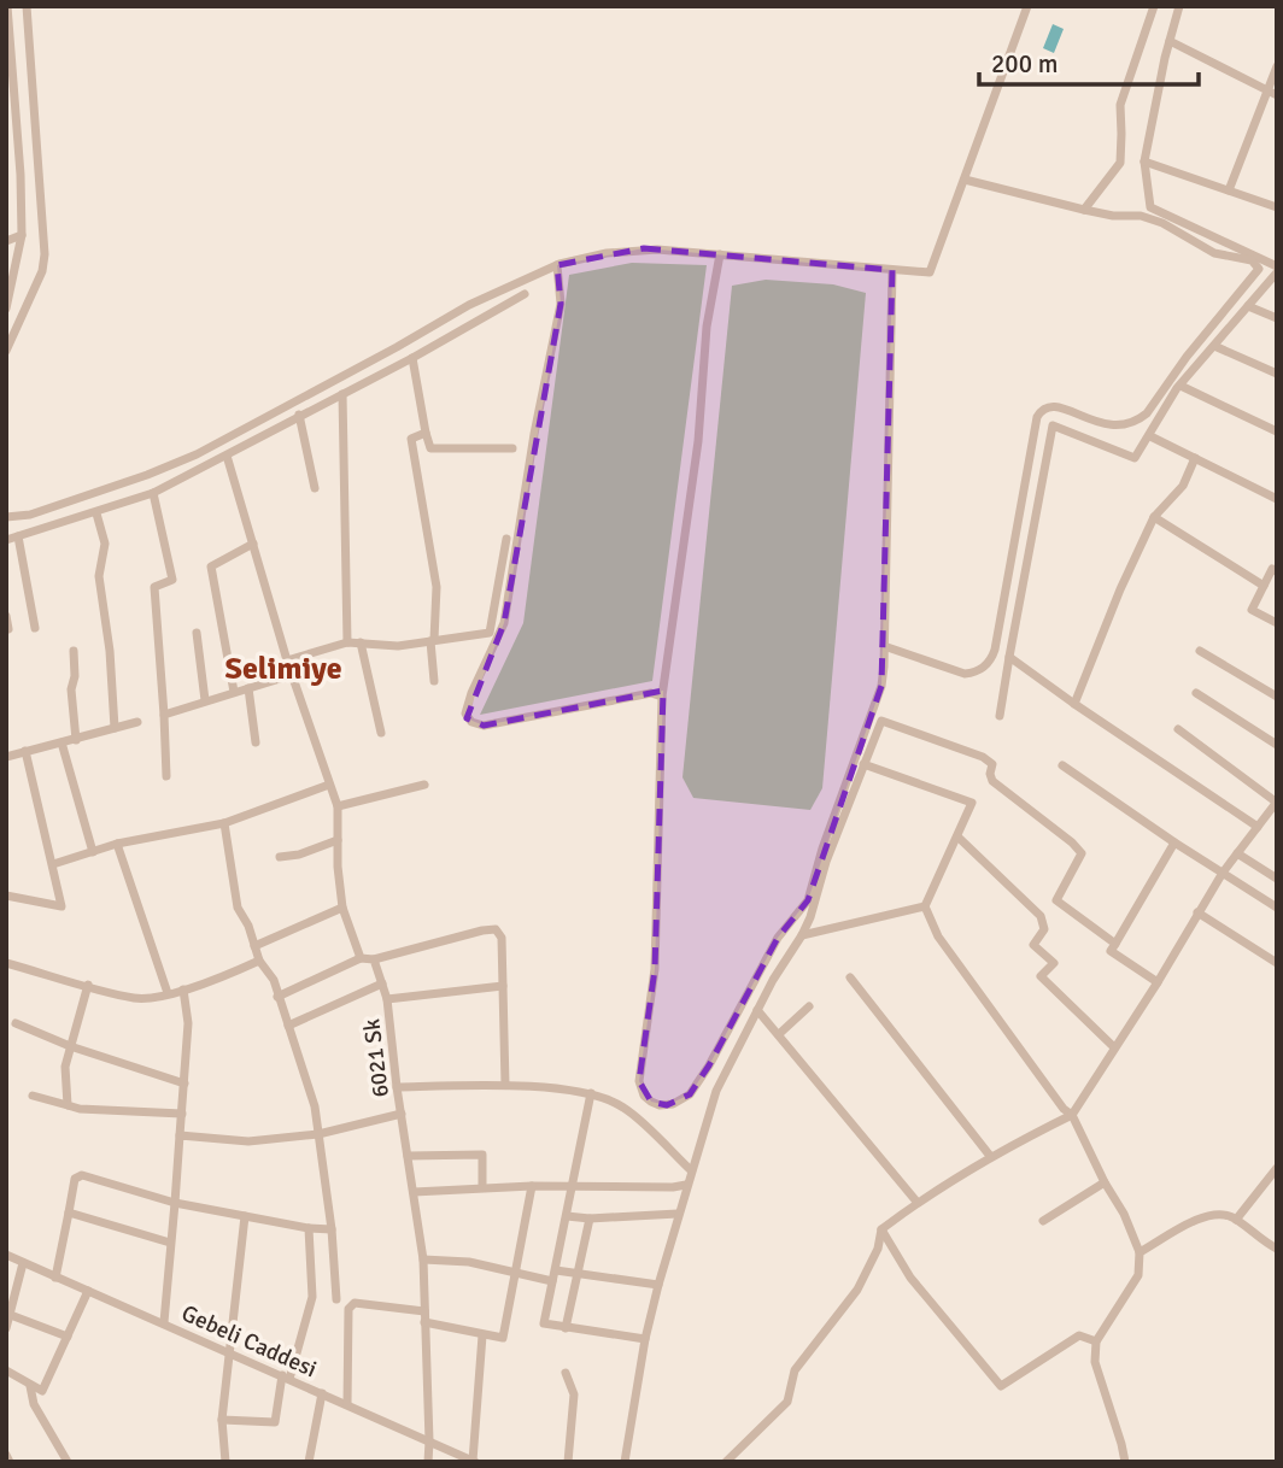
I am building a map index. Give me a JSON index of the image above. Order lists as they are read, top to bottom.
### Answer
{
  "streets": {
    "street": ["6021 Sk", "Gebeli Caddesi"]
  },
  "crossings": [
    ["6021 Sk", "Gebeli Caddesi"]
  ],
  "districts": ["Selimiye"],
  "scale_bar": "200 m"
}
